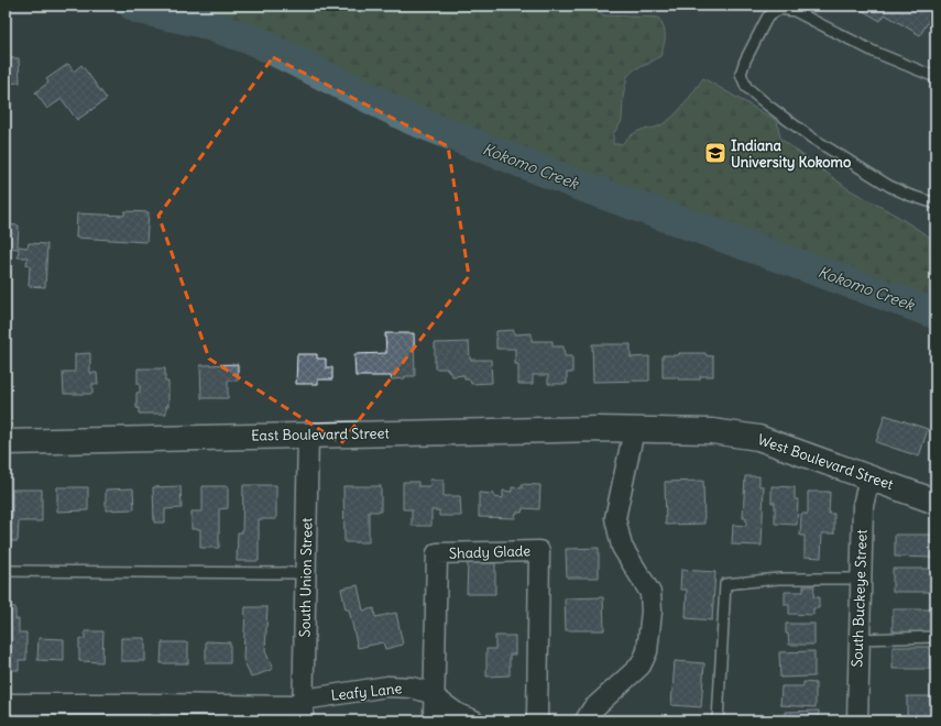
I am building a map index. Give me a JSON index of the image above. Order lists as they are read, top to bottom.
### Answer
{
  "streets": {
    "main road": ["East Boulevard Street", "West Boulevard Street"],
    "street": [
      "Shady Glade",
      "South Union Street",
      "South Buckeye Street",
      "Leafy Lane"
    ]
  },
  "crossings": [
    ["East Boulevard Street", "West Boulevard Street"],
    ["East Boulevard Street", "South Union Street"],
    ["West Boulevard Street", "South Buckeye Street"],
    ["Shady Glade", "Leafy Lane"],
    ["South Union Street", "Leafy Lane"]
  ],
  "water": ["Kokomo Creek"],
  "places": {
    "school or university": ["Indiana University Kokomo"]
  }
}
